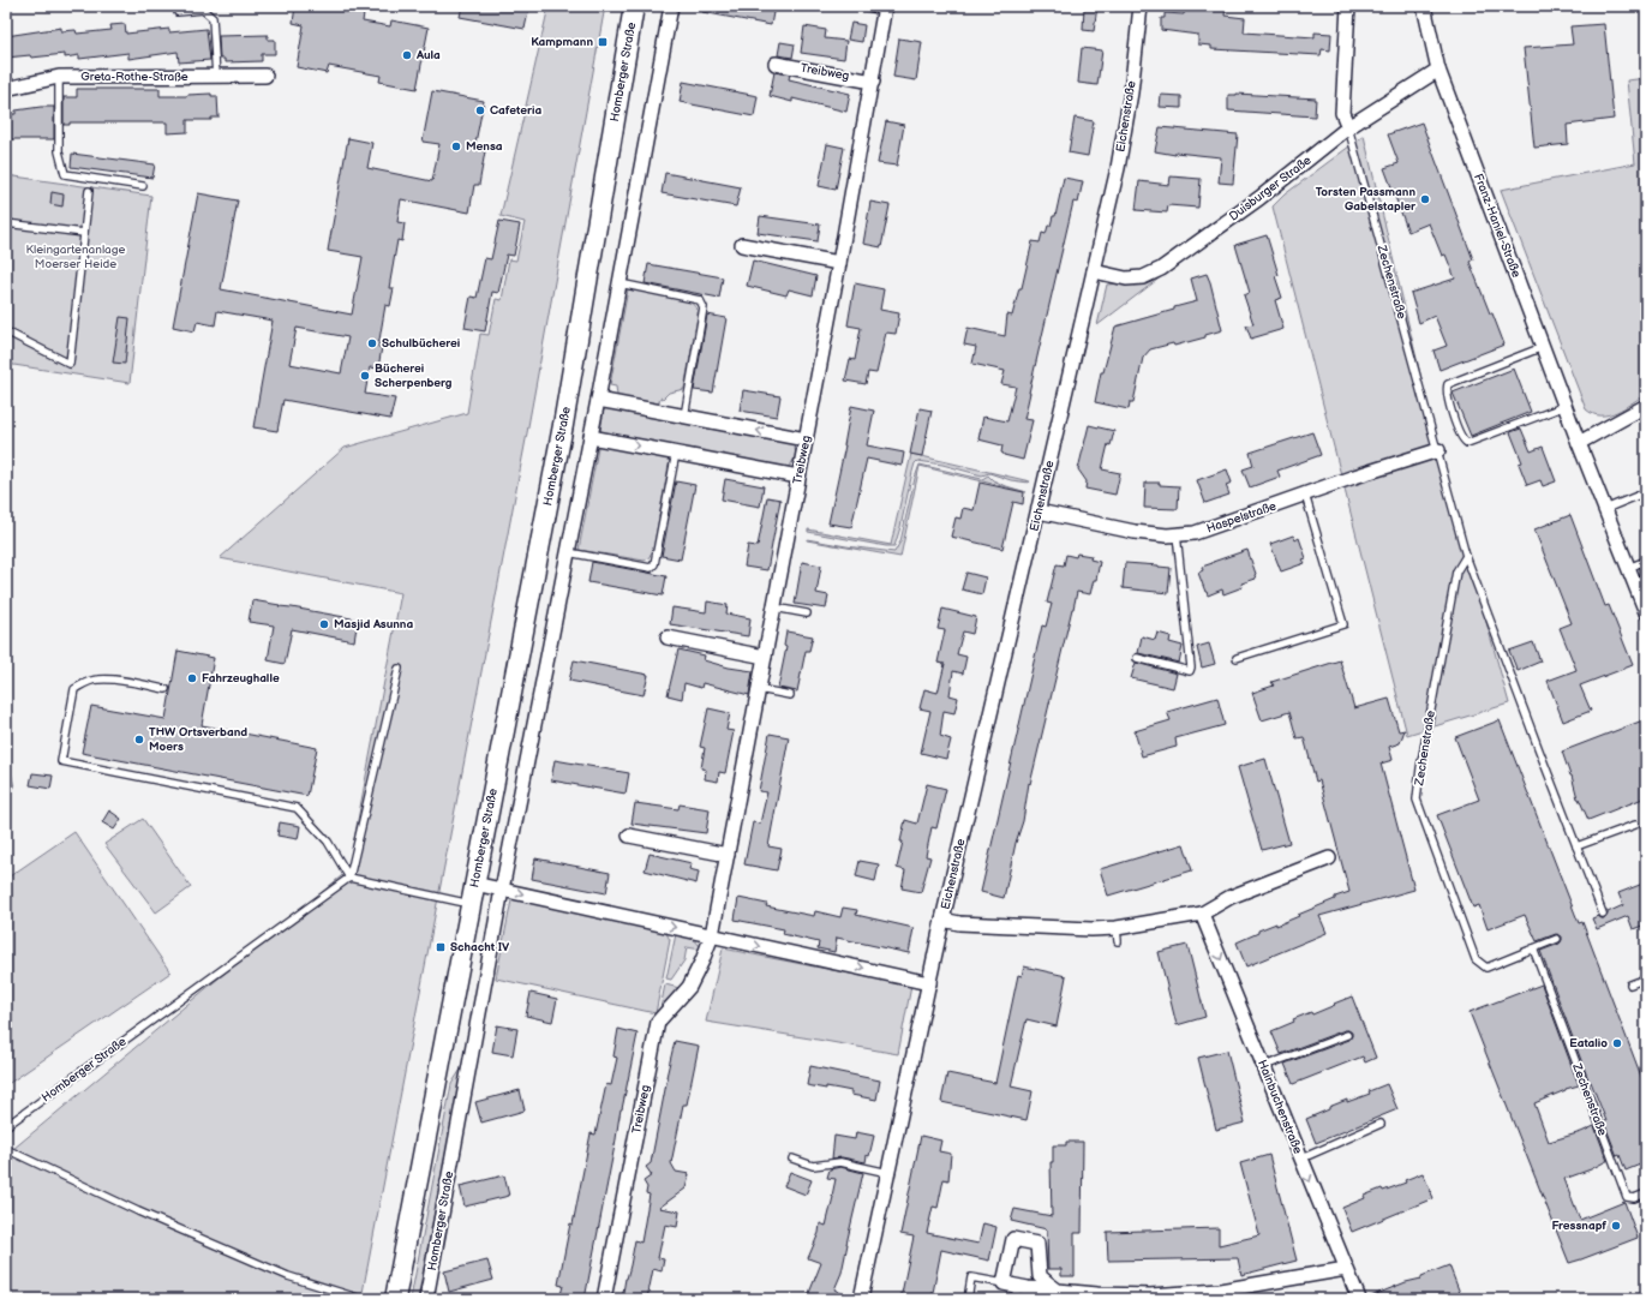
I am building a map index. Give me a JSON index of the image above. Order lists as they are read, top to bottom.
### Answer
{
  "streets": {
    "main road": ["Homberger Straße"],
    "street": [
      "Treibweg",
      "Greta-Rothe-Straße",
      "Eichenstraße",
      "Duisburger Straße",
      "Franz-Haniel-Straße",
      "Zechenstraße",
      "Haspelstraße",
      "Hainbuchenstraße"
    ]
  },
  "crossings": [
    ["Eichenstraße", "Duisburger Straße"],
    ["Eichenstraße", "Haspelstraße"],
    ["Duisburger Straße", "Franz-Haniel-Straße"],
    ["Duisburger Straße", "Zechenstraße"],
    ["Zechenstraße", "Haspelstraße"]
  ],
  "one_way": ["Hainbuchenstraße"],
  "parks": ["Kleingartenanlage Moerser Heide"],
  "places": {
    "transit": ["Kampmann", "Schacht IV"],
    "other": [
      "Aula",
      "Cafeteria",
      "Mensa",
      "Torsten Passmann Gabelstapler",
      "Schulbücherei",
      "Bücherei Scherpenberg",
      "Masjid Asunna",
      "Fahrzeughalle",
      "THW Ortsverband Moers",
      "Eatalio",
      "Fressnapf"
    ]
  }
}
